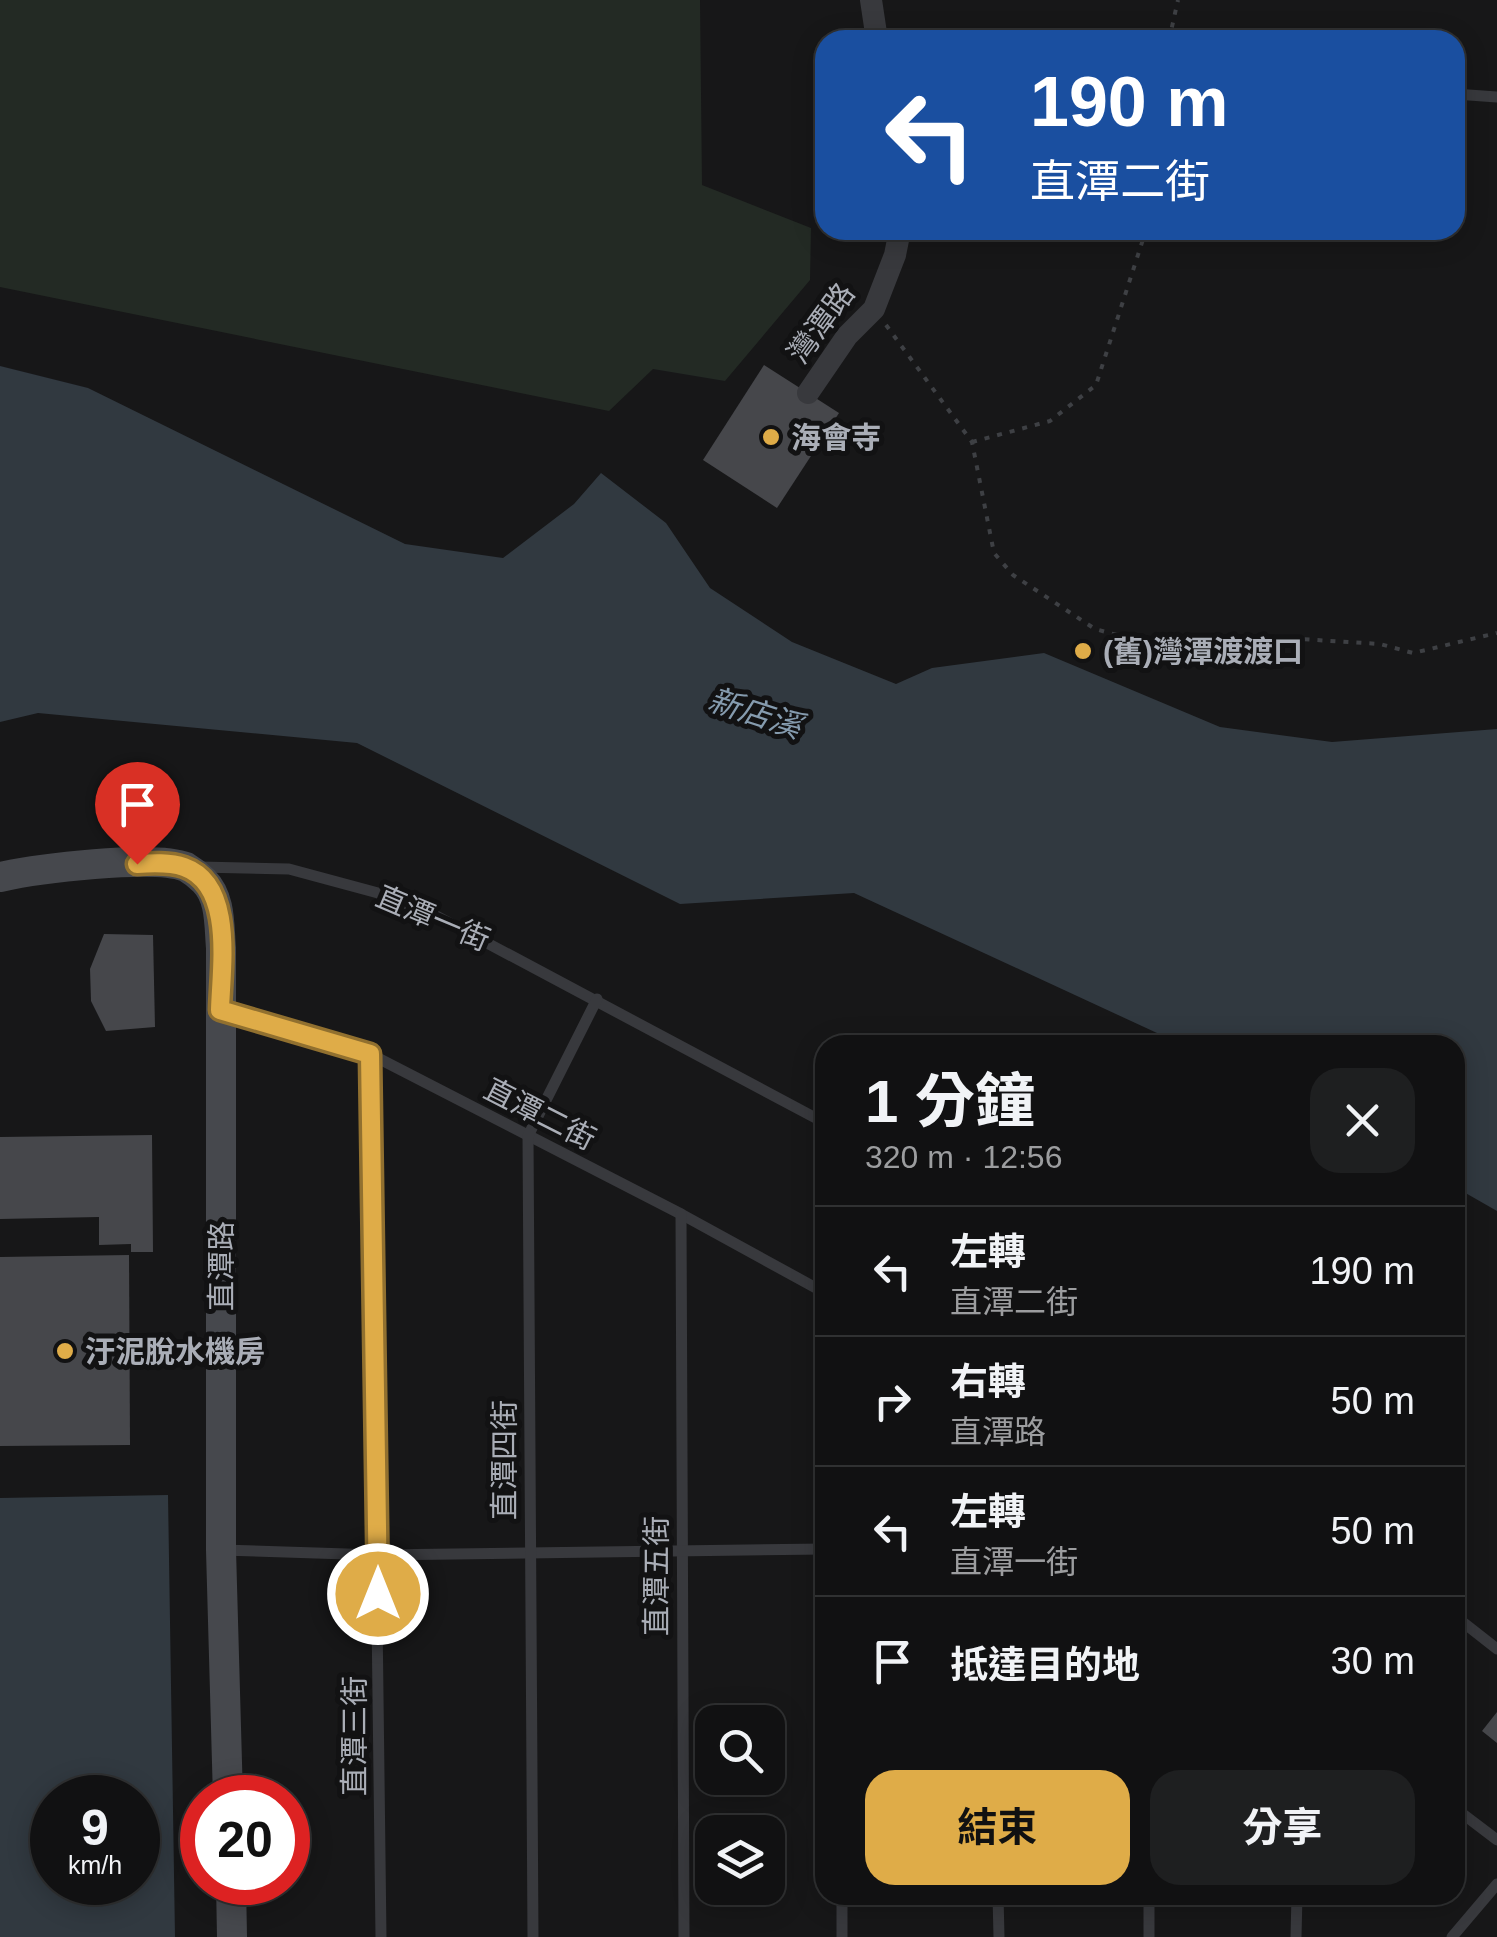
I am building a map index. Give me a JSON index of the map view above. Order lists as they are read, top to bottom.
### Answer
{
  "streets": {
    "street": ["灣潭路", "直潭一街", "直潭路"],
    "lane": [
      "直潭二街",
      "直潭四街",
      "直潭五街",
      "直潭三街"
    ]
  },
  "crossings": [
    ["直潭一街", "直潭路"],
    ["直潭一街", "直潭四街"],
    ["直潭二街", "直潭路"],
    ["直潭二街", "直潭四街"],
    ["直潭二街", "直潭五街"],
    ["直潭二街", "直潭三街"]
  ],
  "water": ["新店溪"],
  "places": ["海會寺", "(舊)灣潭渡渡口", "汙泥脫水機房"],
  "page": {
    "turn": ["190 m", "直潭二街"],
    "heading": ["1 分鐘", "320 m · 12:56"],
    "list": [
      {
        "name": "左轉",
        "note": "直潭二街",
        "value": "190 m"
      },
      {
        "name": "右轉",
        "note": "直潭路",
        "value": "50 m"
      },
      {
        "name": "左轉",
        "note": "直潭一街",
        "value": "50 m"
      },
      {
        "name": "抵達目的地",
        "value": "30 m"
      }
    ],
    "buttons": ["結束", "分享"],
    "speed": "9 km/h",
    "limit": "20"
  }
}
